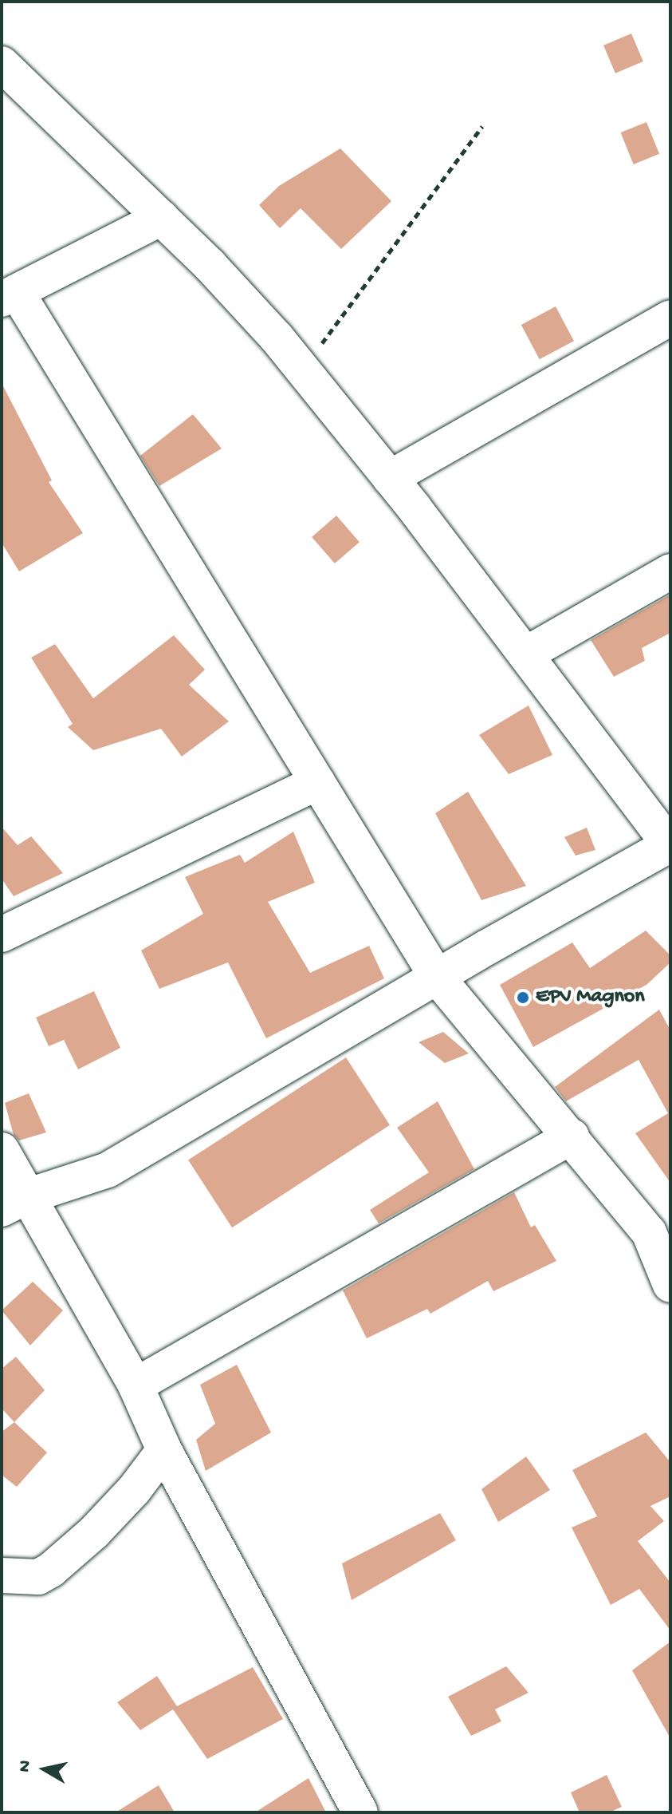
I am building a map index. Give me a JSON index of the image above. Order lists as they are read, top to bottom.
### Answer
{
  "places": ["EPV Magnon"],
  "north": "left"
}
